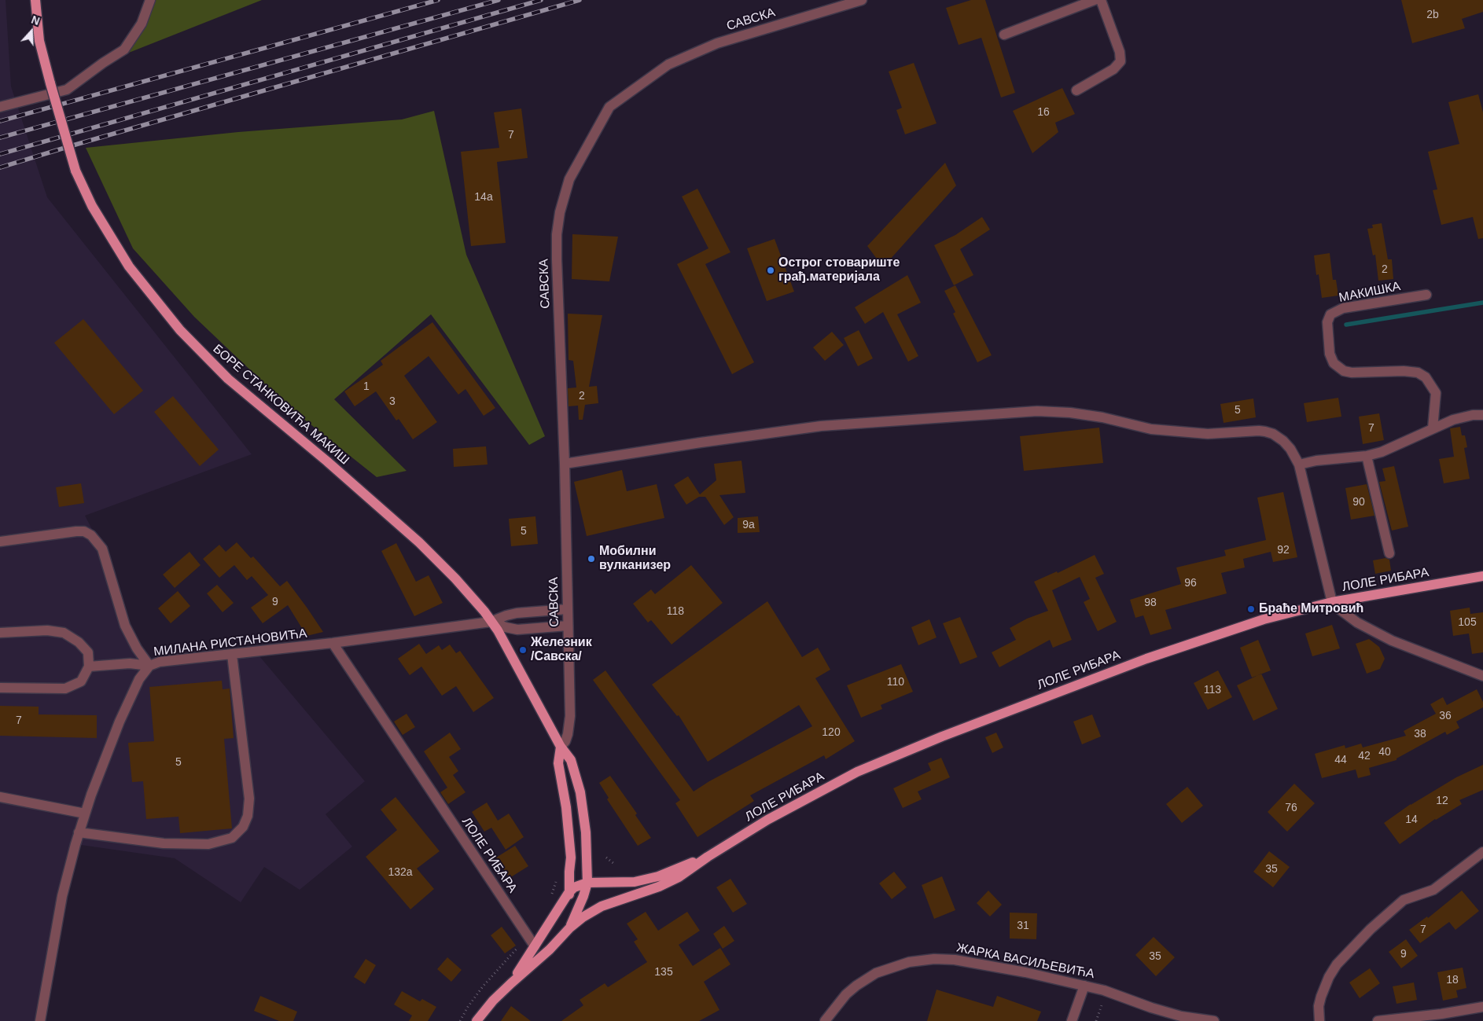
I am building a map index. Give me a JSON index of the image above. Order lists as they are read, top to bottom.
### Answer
{
  "streets": {
    "main road": ["САВСКА", "БОРЕ СТАНКОВИЋА МАКИШ", "ЛОЛЕ РИБАРА"],
    "street": ["МАКИШКА", "МИЛАНА РИСТАНОВИЋА", "ЖАРКА ВАСИЉЕВИЋА"]
  },
  "crossings": [
    ["САВСКА", "БОРЕ СТАНКОВИЋА МАКИШ"],
    ["САВСКА", "ЛОЛЕ РИБАРА"],
    ["САВСКА", "МИЛАНА РИСТАНОВИЋА"],
    ["БОРЕ СТАНКОВИЋА МАКИШ", "МИЛАНА РИСТАНОВИЋА"],
    ["ЛОЛЕ РИБАРА", "МИЛАНА РИСТАНОВИЋА"]
  ],
  "places": [
    "Острог стовариште грађ.материјала",
    "Мобилни вулканизер",
    "Браће Митровић",
    "Железник /Савска/"
  ],
  "house_numbers": [
    "2b",
    "16",
    "7",
    "14a",
    "2",
    "1",
    "2",
    "3",
    "5",
    "7",
    "90",
    "9a",
    "5",
    "92",
    "96",
    "9",
    "98",
    "118",
    "105",
    "110",
    "113",
    "36",
    "7",
    "120",
    "38",
    "40",
    "42",
    "44",
    "5",
    "12",
    "76",
    "14",
    "35",
    "132a",
    "31",
    "7",
    "9",
    "35",
    "135",
    "18"
  ],
  "north": "top"
}
